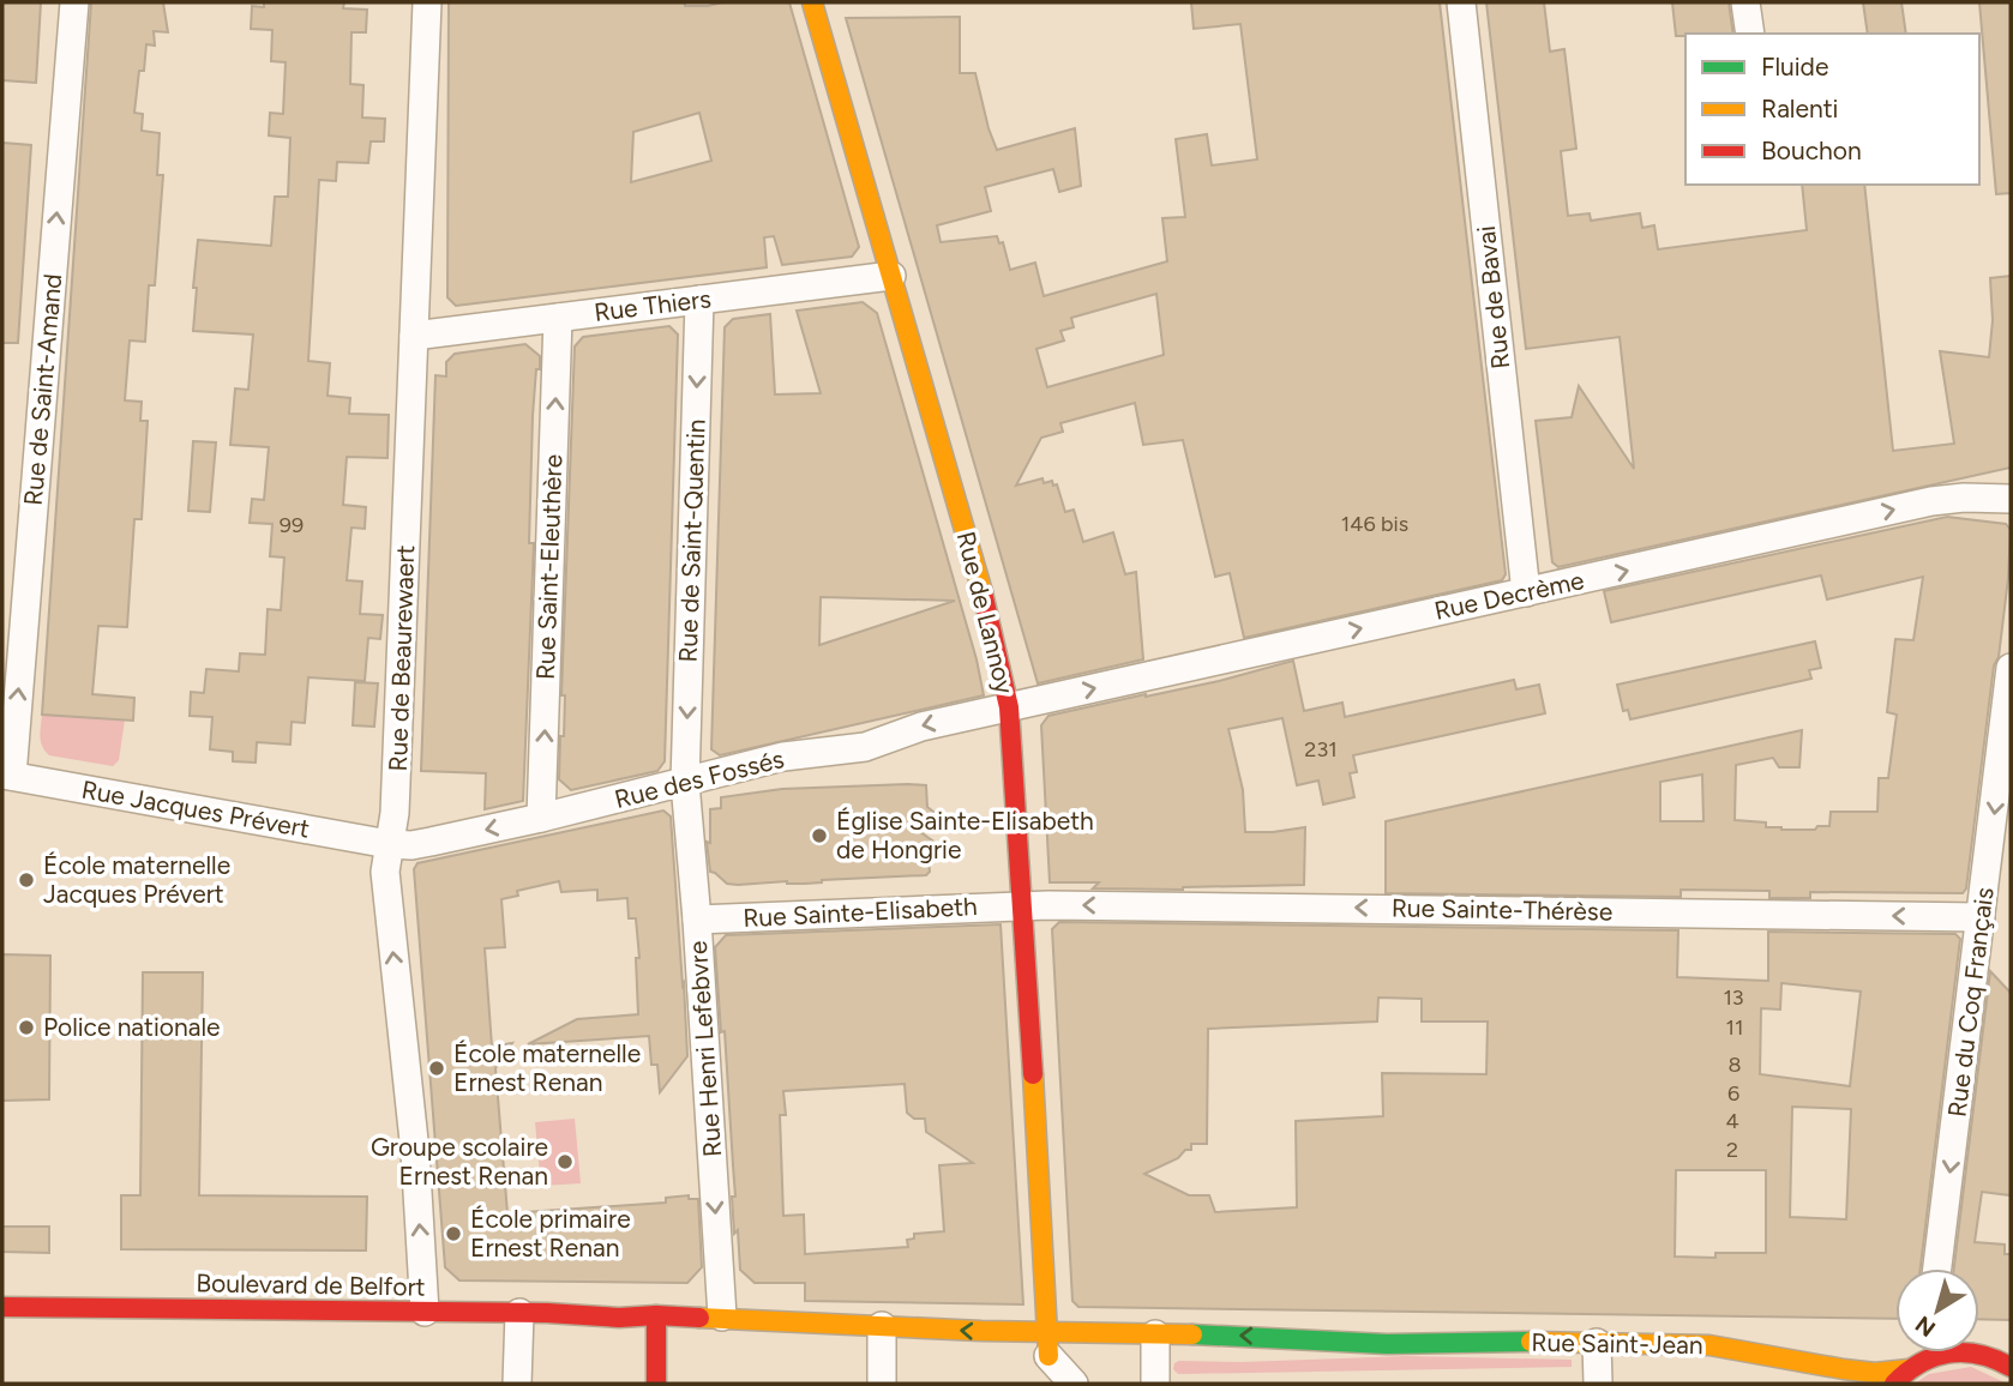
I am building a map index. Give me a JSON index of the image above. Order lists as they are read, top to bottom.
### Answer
{
  "streets": {
    "main road": ["Rue de Lannoy", "Boulevard de Belfort", "Rue Saint-Jean"],
    "street": [
      "Rue de Bavai",
      "Rue Thiers",
      "Rue de Saint-Amand",
      "Rue de Saint-Quentin",
      "Rue Saint-Eleuthère",
      "Rue Decrème",
      "Rue de Beaurewaert",
      "Rue des Fossés",
      "Rue Jacques Prévert",
      "Rue Sainte-Thérèse",
      "Rue Sainte-Elisabeth",
      "Rue du Coq Français",
      "Rue Henri Lefebvre"
    ]
  },
  "crossings": [
    ["Rue de Bavai", "Rue Decrème"],
    ["Rue Thiers", "Rue de Saint-Quentin"],
    ["Rue Thiers", "Rue Saint-Eleuthère"],
    ["Rue Thiers", "Rue de Lannoy"],
    ["Rue Thiers", "Rue de Beaurewaert"],
    ["Rue de Saint-Amand", "Rue Jacques Prévert"],
    ["Rue de Saint-Quentin", "Rue des Fossés"],
    ["Rue de Saint-Quentin", "Rue Henri Lefebvre"],
    ["Rue Saint-Eleuthère", "Rue des Fossés"],
    ["Rue Decrème", "Rue de Lannoy"],
    ["Rue Decrème", "Rue des Fossés"],
    ["Rue de Lannoy", "Rue des Fossés"],
    ["Rue de Lannoy", "Rue Sainte-Thérèse"],
    ["Rue de Lannoy", "Rue Sainte-Elisabeth"],
    ["Rue de Lannoy", "Boulevard de Belfort"],
    ["Rue de Lannoy", "Rue Saint-Jean"],
    ["Rue de Beaurewaert", "Rue des Fossés"],
    ["Rue de Beaurewaert", "Rue Jacques Prévert"],
    ["Rue de Beaurewaert", "Boulevard de Belfort"],
    ["Rue des Fossés", "Rue Jacques Prévert"],
    ["Rue des Fossés", "Rue Henri Lefebvre"],
    ["Rue Sainte-Thérèse", "Rue Sainte-Elisabeth"],
    ["Rue Sainte-Thérèse", "Rue du Coq Français"],
    ["Rue Sainte-Elisabeth", "Rue Henri Lefebvre"],
    ["Rue Henri Lefebvre", "Boulevard de Belfort"],
    ["Boulevard de Belfort", "Rue Saint-Jean"]
  ],
  "one_way": [
    "Rue de Saint-Amand",
    "Rue de Saint-Quentin",
    "Rue Saint-Eleuthère",
    "Rue Decrème",
    "Rue de Beaurewaert",
    "Rue des Fossés",
    "Rue Sainte-Thérèse",
    "Rue du Coq Français",
    "Rue Henri Lefebvre"
  ],
  "places": [
    "Église Sainte-Elisabeth de Hongrie",
    "École maternelle Jacques Prévert",
    "Police nationale",
    "École maternelle Ernest Renan",
    "Groupe scolaire Ernest Renan",
    "École primaire Ernest Renan"
  ],
  "house_numbers": [
    "146 bis",
    "99",
    "231",
    "13",
    "11",
    "8",
    "6",
    "4",
    "2"
  ],
  "legend": ["Fluide", "Ralenti", "Bouchon"],
  "north": "bottom left"
}
